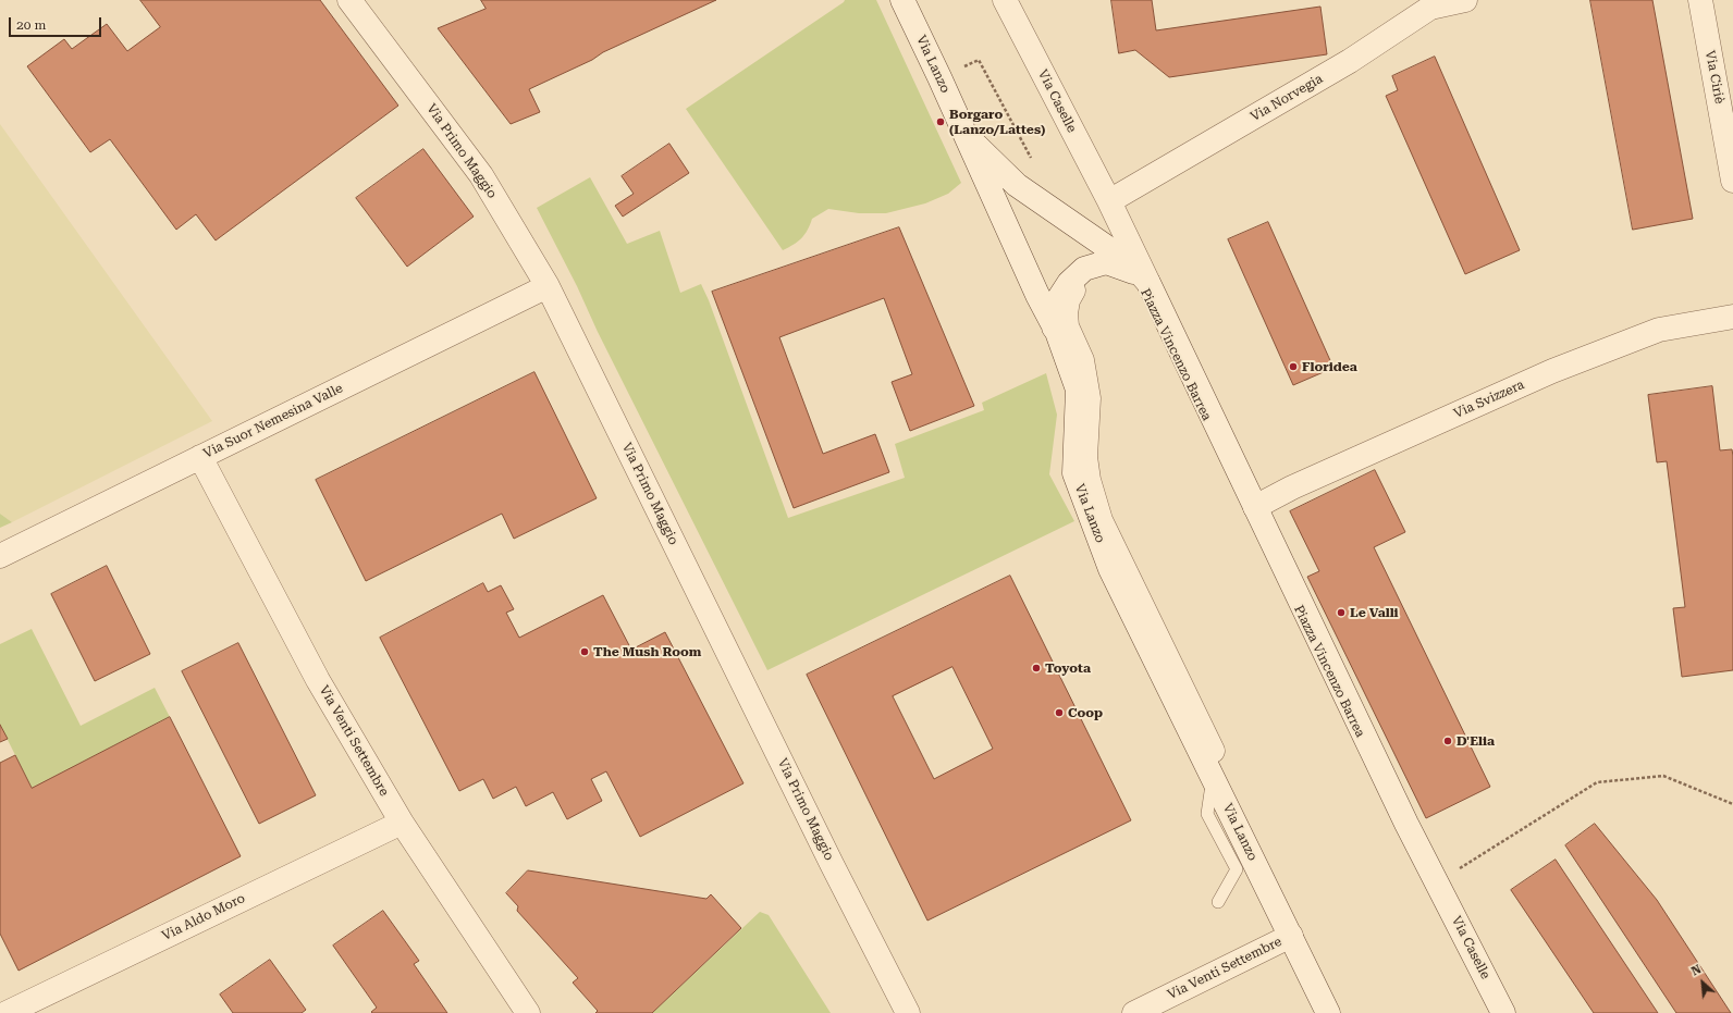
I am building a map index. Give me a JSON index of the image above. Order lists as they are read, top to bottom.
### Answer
{
  "streets": {
    "street": [
      "Via Lanzo",
      "Via Ciriè",
      "Via Norvegia",
      "Via Caselle",
      "Via Primo Maggio",
      "Piazza Vincenzo Barrea",
      "Via Svizzera",
      "Via Suor Nemesina Valle",
      "Via Venti Settembre",
      "Via Aldo Moro"
    ]
  },
  "crossings": [
    ["Via Lanzo", "Via Venti Settembre"],
    ["Via Norvegia", "Via Caselle"],
    ["Via Primo Maggio", "Via Suor Nemesina Valle"],
    ["Via Suor Nemesina Valle", "Via Venti Settembre"],
    ["Via Venti Settembre", "Via Aldo Moro"]
  ],
  "places": [
    "Borgaro (Lanzo/Lattes)",
    "Floridea",
    "Le Valli",
    "The Mush Room",
    "Toyota",
    "Coop",
    "D'Elia"
  ],
  "scale_bar": "20 m",
  "north": "top left"
}
